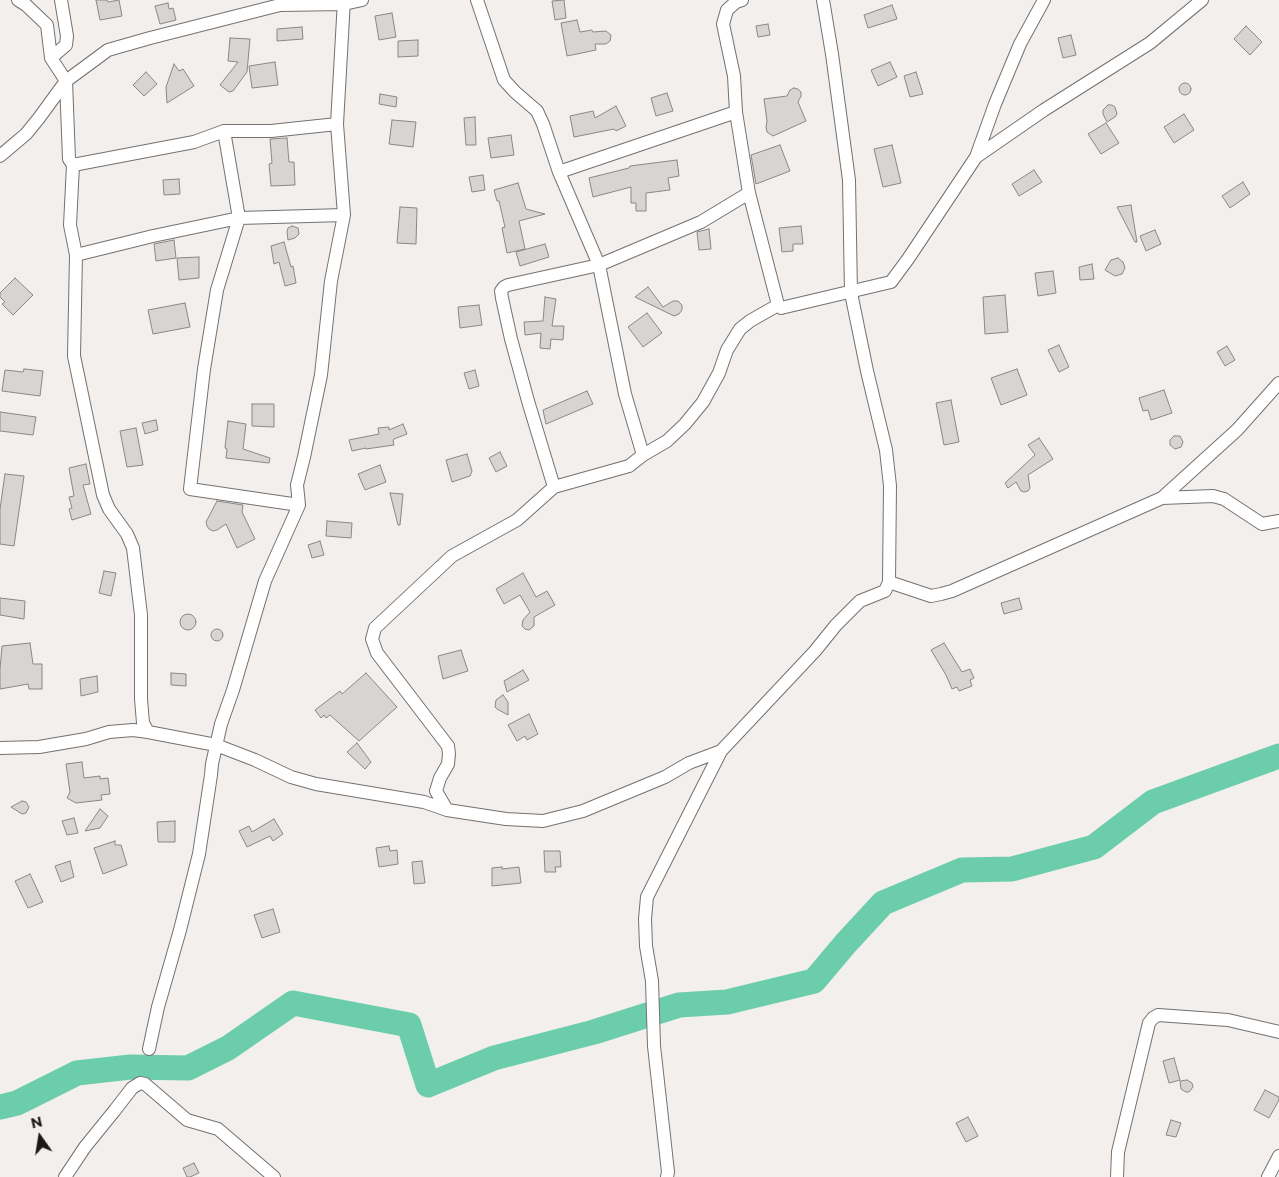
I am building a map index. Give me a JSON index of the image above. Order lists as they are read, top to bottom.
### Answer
{
  "north": "top"
}
